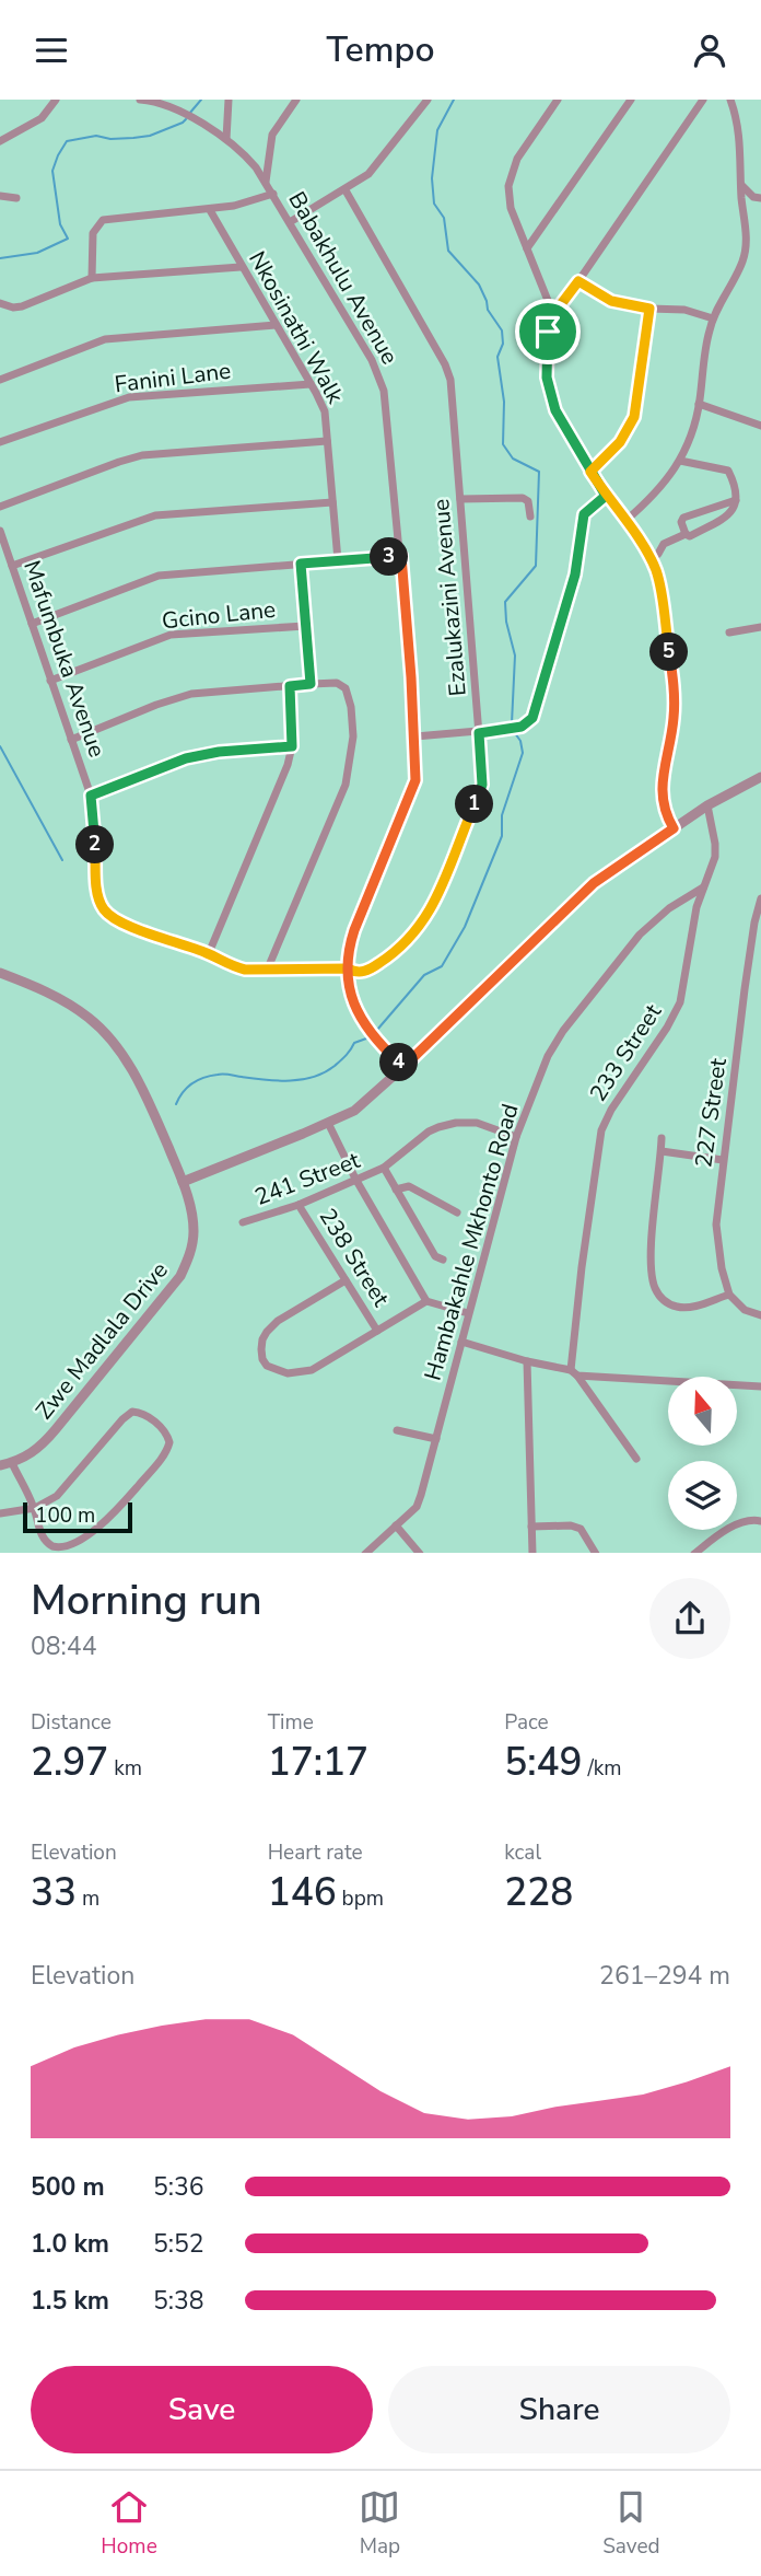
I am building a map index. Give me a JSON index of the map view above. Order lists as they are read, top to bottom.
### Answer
{
  "streets": {
    "street": [
      "Babakhulu Avenue",
      "Nkosinathi Walk",
      "Fanini Lane",
      "Ezalukazini Avenue",
      "Gcino Lane",
      "Mafumbuka Avenue",
      "233 Street",
      "227 Street",
      "241 Street",
      "Hambakahle Mkhonto Road",
      "238 Street",
      "Zwe Madlala Drive"
    ]
  },
  "crossings": [
    ["Babakhulu Avenue", "Ezalukazini Avenue"],
    ["Babakhulu Avenue", "Mafumbuka Avenue"],
    ["Nkosinathi Walk", "Fanini Lane"],
    ["Ezalukazini Avenue", "Mafumbuka Avenue"],
    ["Gcino Lane", "Mafumbuka Avenue"],
    ["233 Street", "Hambakahle Mkhonto Road"],
    ["241 Street", "Hambakahle Mkhonto Road"],
    ["241 Street", "238 Street"]
  ],
  "scale_bar": "100 m",
  "north": "top",
  "page": {
    "header": "Tempo",
    "pins": [
      "3",
      "5",
      "1",
      "2",
      "4"
    ],
    "scale": "100 m",
    "heading": ["Morning run", "08:44"],
    "stats": [
      ["Distance", "2.97 km"],
      ["Time", "17:17"],
      ["Pace", "5:49 /km"],
      ["Elevation", "33 m"],
      ["Heart rate", "146 bpm"],
      ["kcal", "228"]
    ],
    "chart": ["Elevation", "261–294 m"],
    "list": [
      {
        "name": "500 m",
        "note": "5:36"
      },
      {
        "name": "1.0 km",
        "note": "5:52"
      },
      {
        "name": "1.5 km",
        "note": "5:38"
      }
    ],
    "buttons": ["Save", "Share"],
    "tabs": ["Home", "Map", "Saved"]
  }
}
